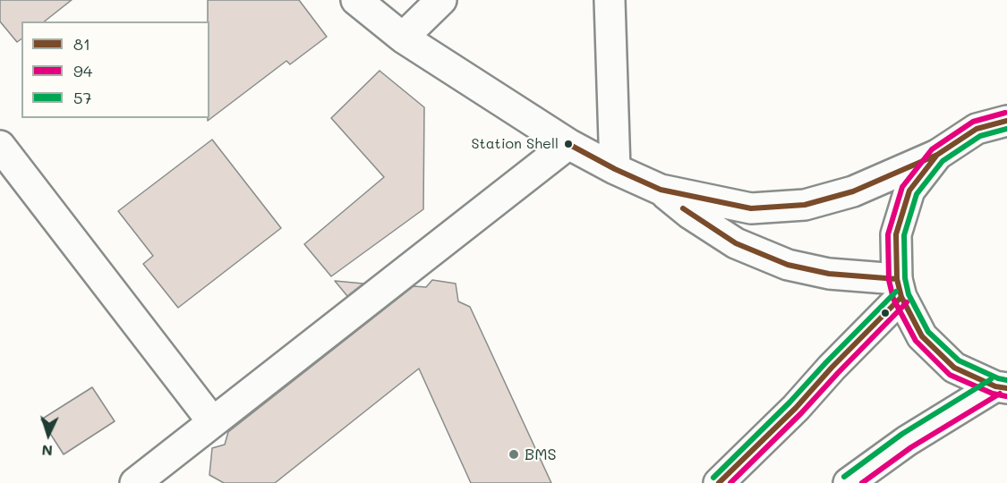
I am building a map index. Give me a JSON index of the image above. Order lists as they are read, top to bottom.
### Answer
{
  "places": ["Station Shell", "BMS"],
  "lines": ["transit line 94", "transit line 81", "transit line 57"],
  "legend": ["81", "94", "57"],
  "north": "bottom"
}
